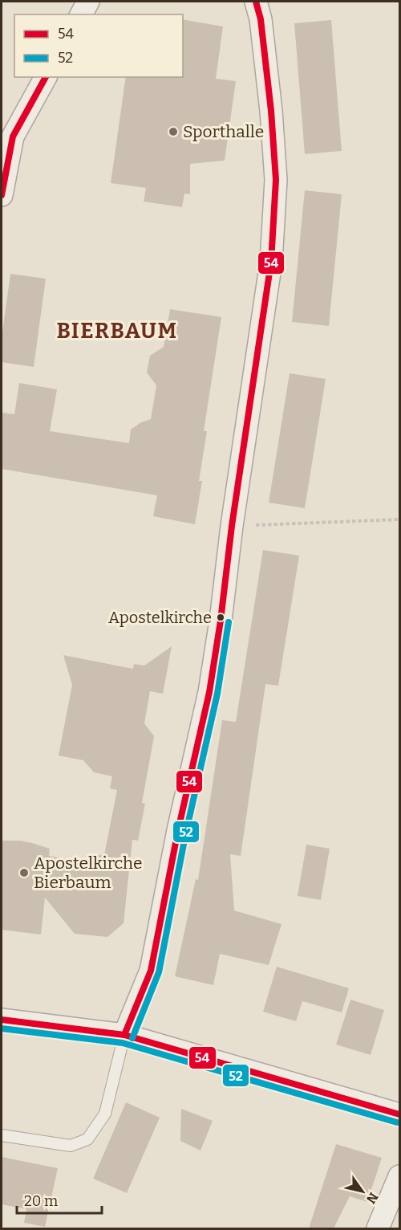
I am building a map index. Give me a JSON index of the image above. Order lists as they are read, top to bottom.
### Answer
{
  "districts": ["BIERBAUM"],
  "places": ["Sporthalle", "Apostelkirche", "Apostelkirche Bierbaum"],
  "lines": ["transit line 54", "transit line 52"],
  "legend": ["54", "52"],
  "scale_bar": "20 m",
  "north": "bottom right"
}
